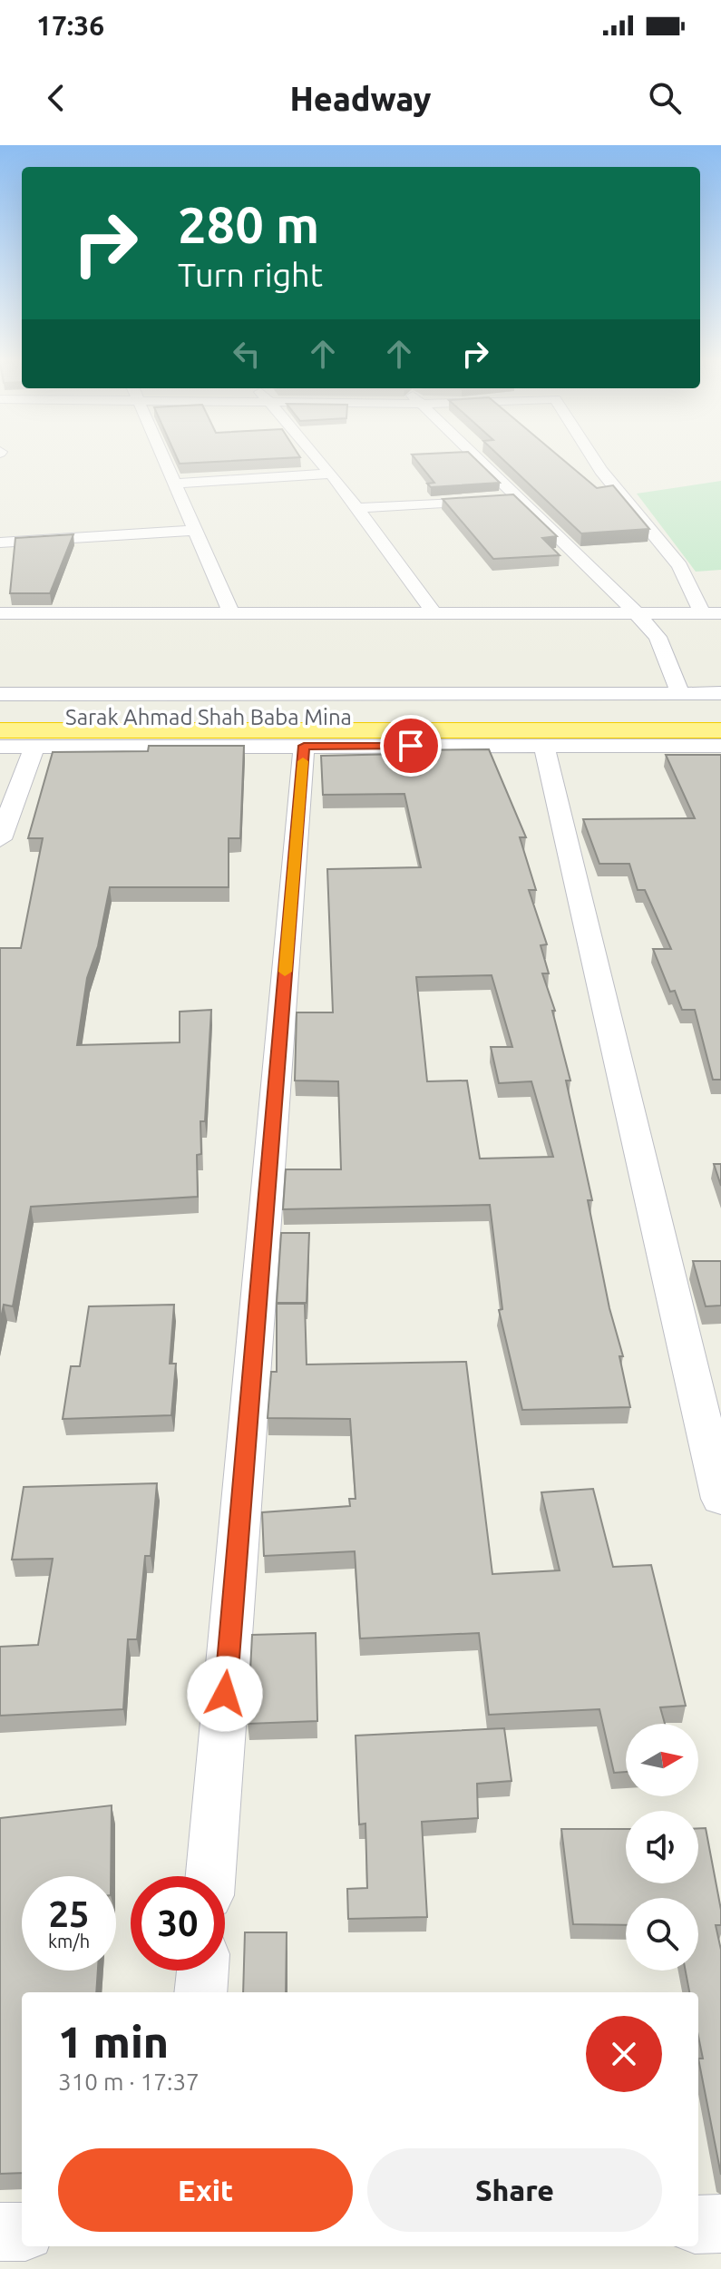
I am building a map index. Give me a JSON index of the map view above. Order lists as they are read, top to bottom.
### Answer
{
  "streets": {
    "highway": ["Sarak Ahmad Shah Baba Mina"]
  },
  "north": "right",
  "page": {
    "status": "17:36",
    "header": "Headway",
    "turn": ["280 m", "Turn right"],
    "speed": "25 km/h",
    "limit": "30",
    "heading": ["1 min", "310 m · 17:37"],
    "buttons": ["Exit", "Share"]
  }
}
